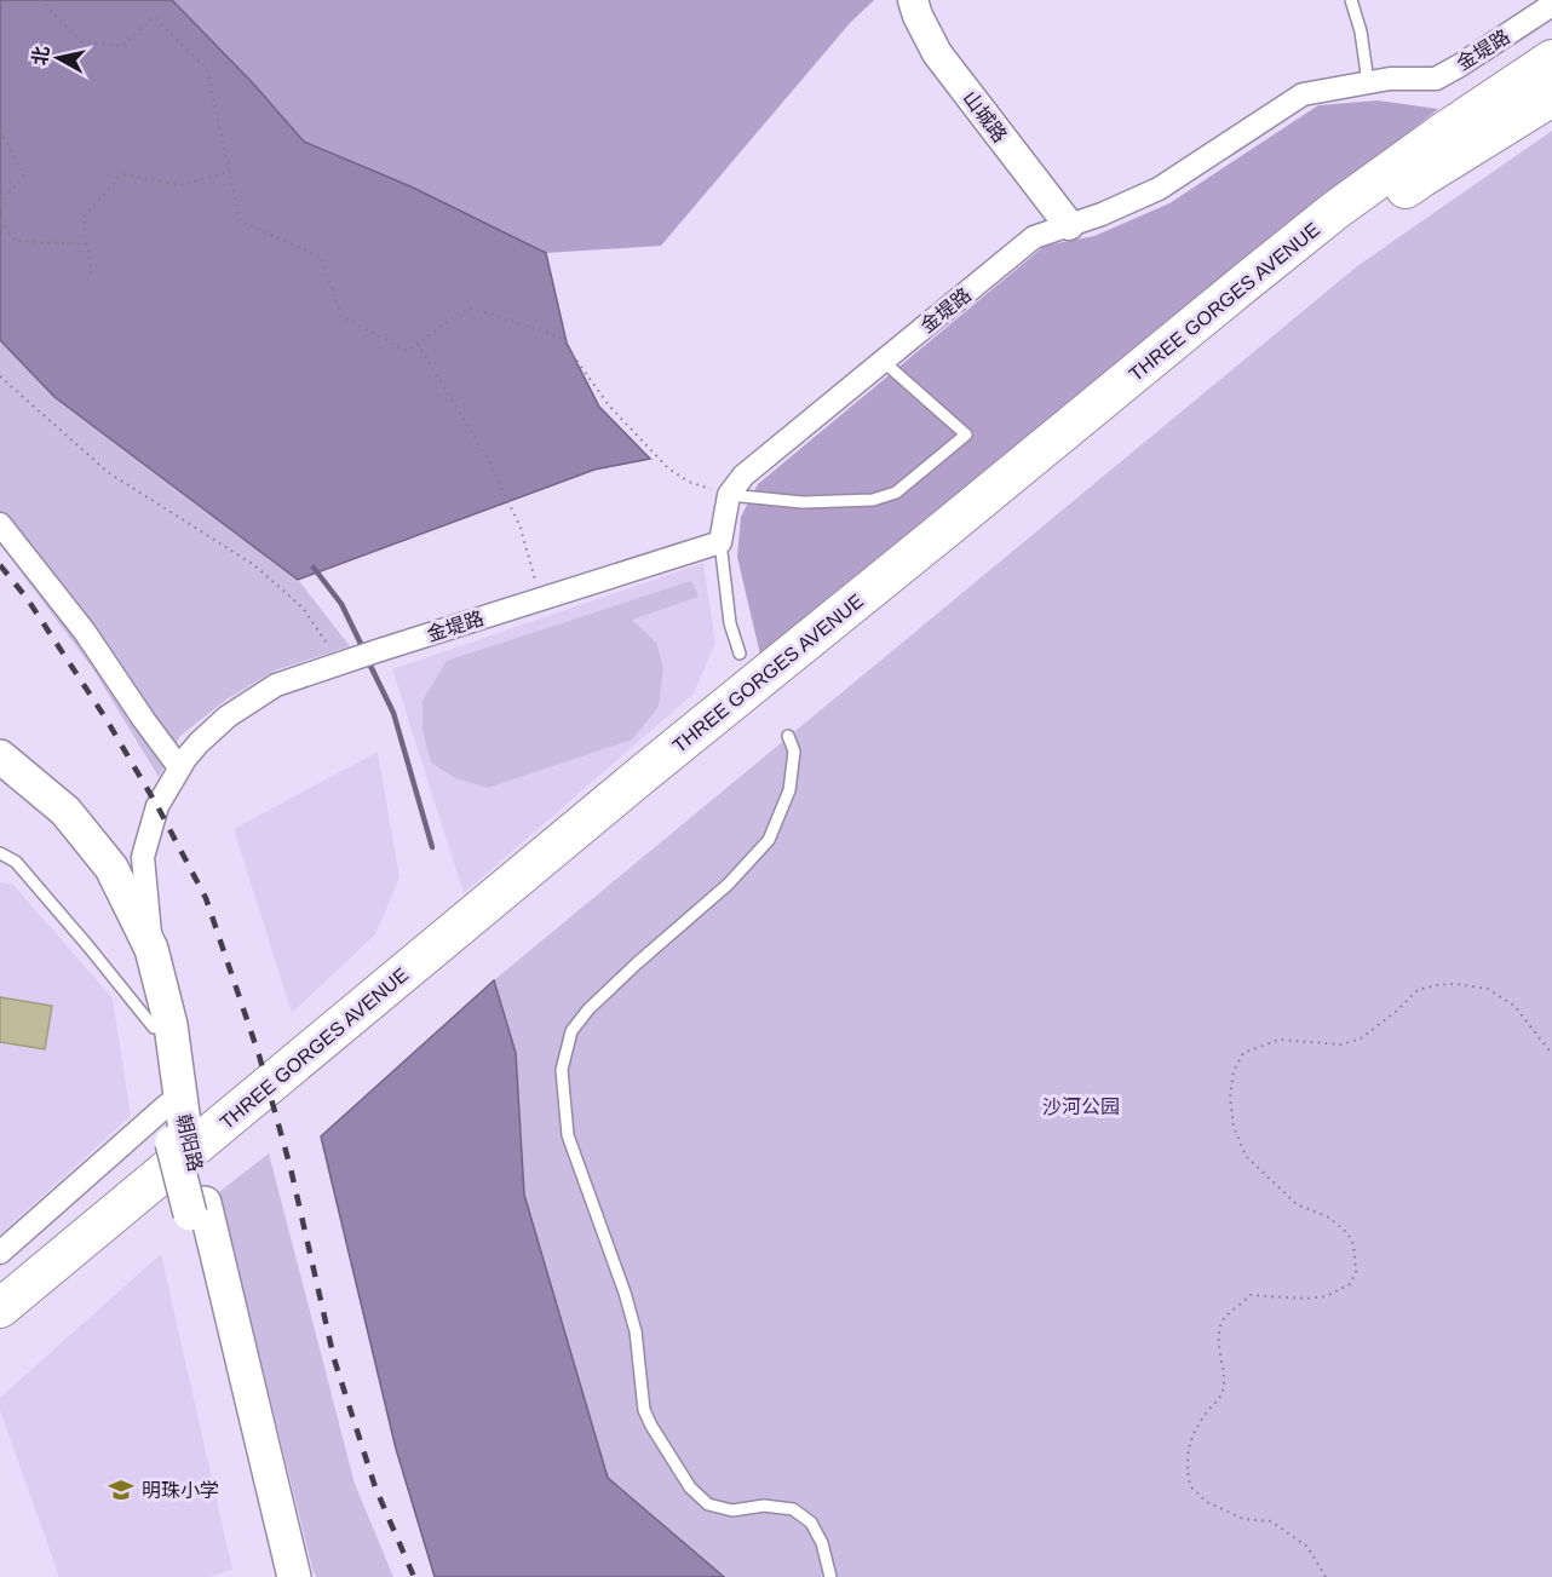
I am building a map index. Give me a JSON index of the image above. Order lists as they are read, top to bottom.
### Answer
{
  "streets": {
    "highway": ["THREE GORGES AVENUE"],
    "main road": ["朝阳路"],
    "street": ["金堤路", "山城路"]
  },
  "crossings": [
    ["金堤路", "山城路"]
  ],
  "parks": ["沙河公园"],
  "places": {
    "school or university": ["明珠小学"]
  },
  "north": "left"
}
